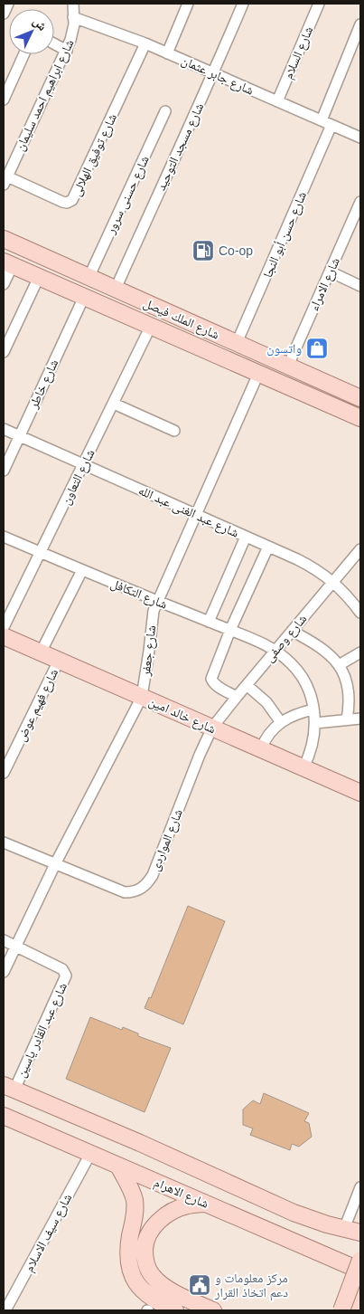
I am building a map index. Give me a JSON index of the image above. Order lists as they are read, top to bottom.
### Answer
{
  "streets": {
    "main road": ["شارع الملك فيصل", "شارع خالد امين", "شارع الاهرام"],
    "street": [
      "شارع السلام",
      "شارع جابر عثمان",
      "شارع ابراهيم احمد سليمان",
      "شارع مسجد التوحيد",
      "شارع توفيق الهلالى",
      "شارع حسنى سرور",
      "شارع حسن أبو النجا",
      "شارع الامراء",
      "شارع خاطر",
      "شارع التعاون",
      "شارع عبد الغنى عبد الله",
      "شارع التكافل",
      "شارع وصفى",
      "شارع جعفر",
      "شارع فهيم عوض",
      "شارع المواردى",
      "شارع عبد القادر ياسين",
      "شارع سيف الاسلام"
    ]
  },
  "crossings": [
    ["شارع السلام", "شارع جابر عثمان"],
    ["شارع جابر عثمان", "شارع ابراهيم احمد سليمان"],
    ["شارع جابر عثمان", "شارع مسجد التوحيد"],
    ["شارع جابر عثمان", "شارع توفيق الهلالى"],
    ["شارع جابر عثمان", "شارع حسن أبو النجا"],
    ["شارع ابراهيم احمد سليمان", "شارع توفيق الهلالى"],
    ["شارع مسجد التوحيد", "شارع الملك فيصل"],
    ["شارع حسنى سرور", "شارع الملك فيصل"],
    ["شارع حسن أبو النجا", "شارع الملك فيصل"],
    ["شارع الامراء", "شارع الملك فيصل"],
    ["شارع الملك فيصل", "شارع خاطر"],
    ["شارع الملك فيصل", "شارع التعاون"],
    ["شارع الملك فيصل", "شارع جعفر"],
    ["شارع خاطر", "شارع عبد الغنى عبد الله"],
    ["شارع التعاون", "شارع عبد الغنى عبد الله"],
    ["شارع التعاون", "شارع التكافل"],
    ["شارع عبد الغنى عبد الله", "شارع وصفى"],
    ["شارع عبد الغنى عبد الله", "شارع جعفر"],
    ["شارع التكافل", "شارع وصفى"],
    ["شارع التكافل", "شارع جعفر"],
    ["شارع التكافل", "شارع خالد امين"],
    ["شارع وصفى", "شارع خالد امين"],
    ["شارع وصفى", "شارع المواردى"],
    ["شارع جعفر", "شارع خالد امين"],
    ["شارع جعفر", "شارع المواردى"],
    ["شارع جعفر", "شارع عبد القادر ياسين"],
    ["شارع فهيم عوض", "شارع خالد امين"],
    ["شارع خالد امين", "شارع المواردى"],
    ["شارع الاهرام", "شارع سيف الاسلام"]
  ],
  "places": {
    "fuel station": ["Co-op"],
    "shop": ["واتسون"],
    "public building": ["مركز معلومات و دعم اتخاذ القرار"]
  },
  "north": "top right"
}
